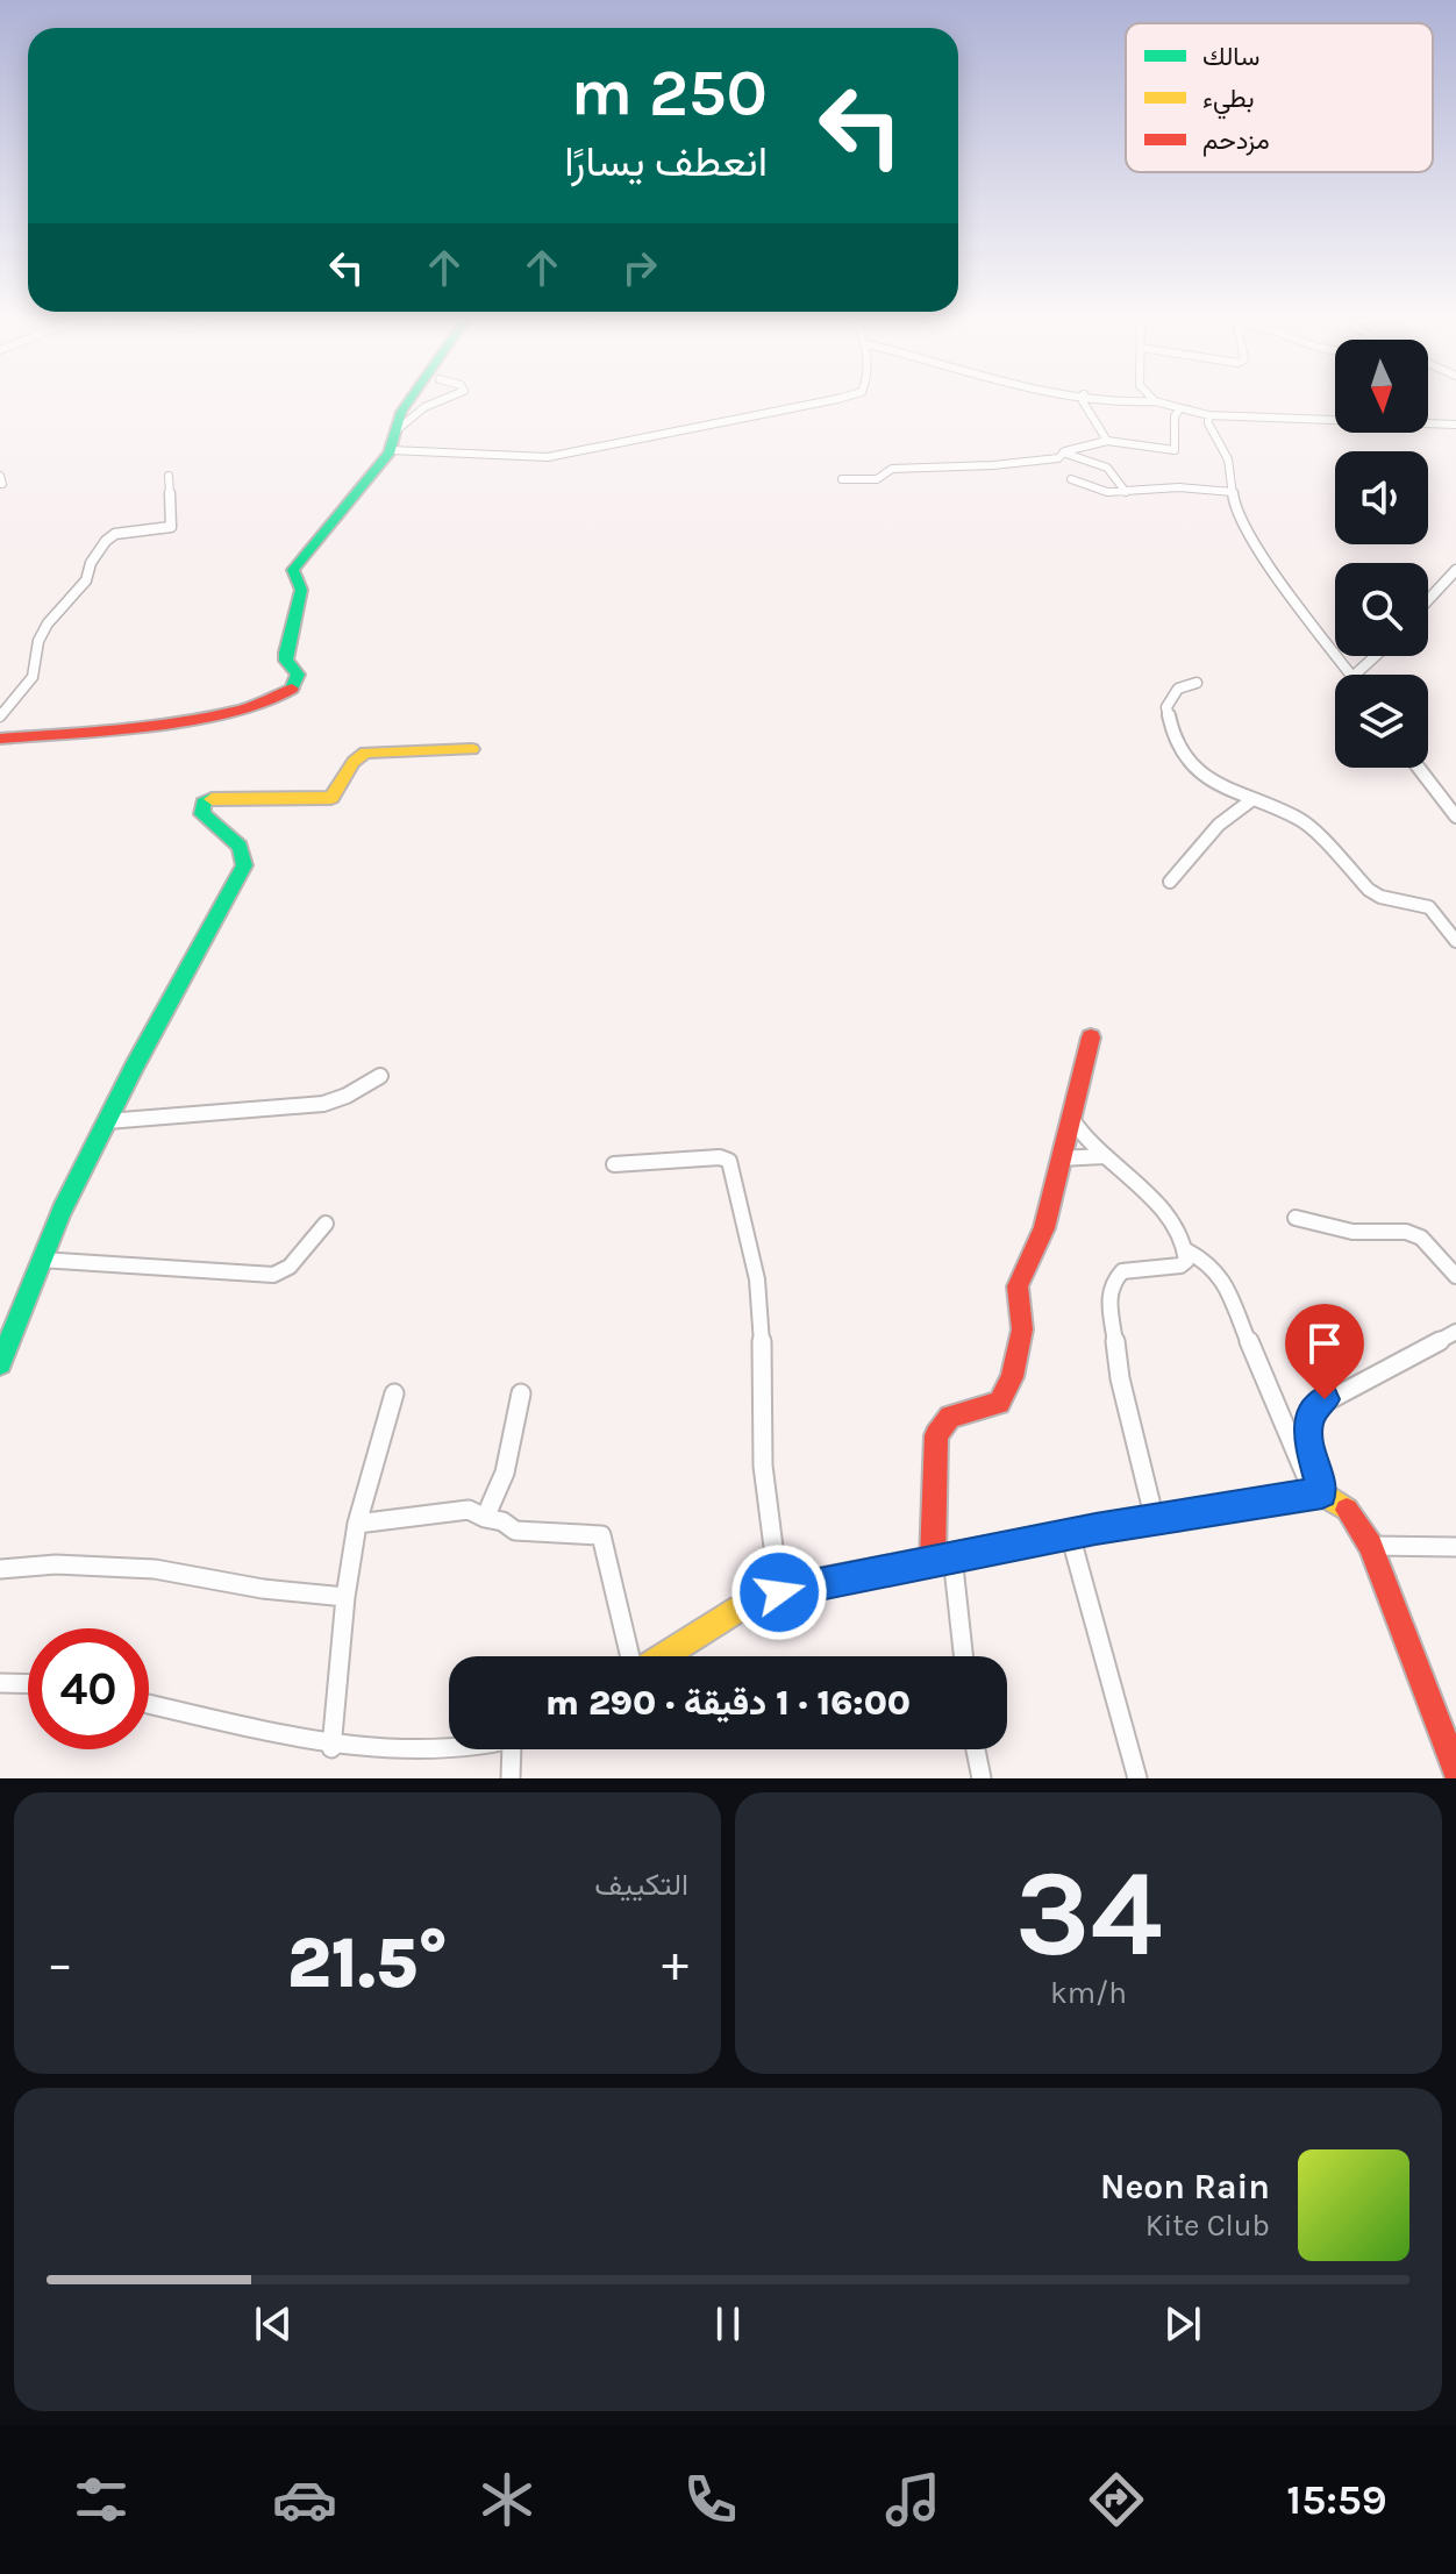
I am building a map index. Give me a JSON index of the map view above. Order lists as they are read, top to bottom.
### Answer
{
  "legend": ["سالك", "بطيء", "مزدحم"],
  "north": "bottom",
  "page": {
    "turn": ["250 m", "انعطف يسارًا"],
    "limit": "40",
    "trip": "16:00 · 1 دقيقة · 290 m",
    "tile": [
      ["34", "km/h"],
      "التكييف"
    ],
    "heat": ["−", "21.5°", "+"],
    "song": ["Neon Rain", "Kite Club"],
    "tabs": "15:59"
  }
}
